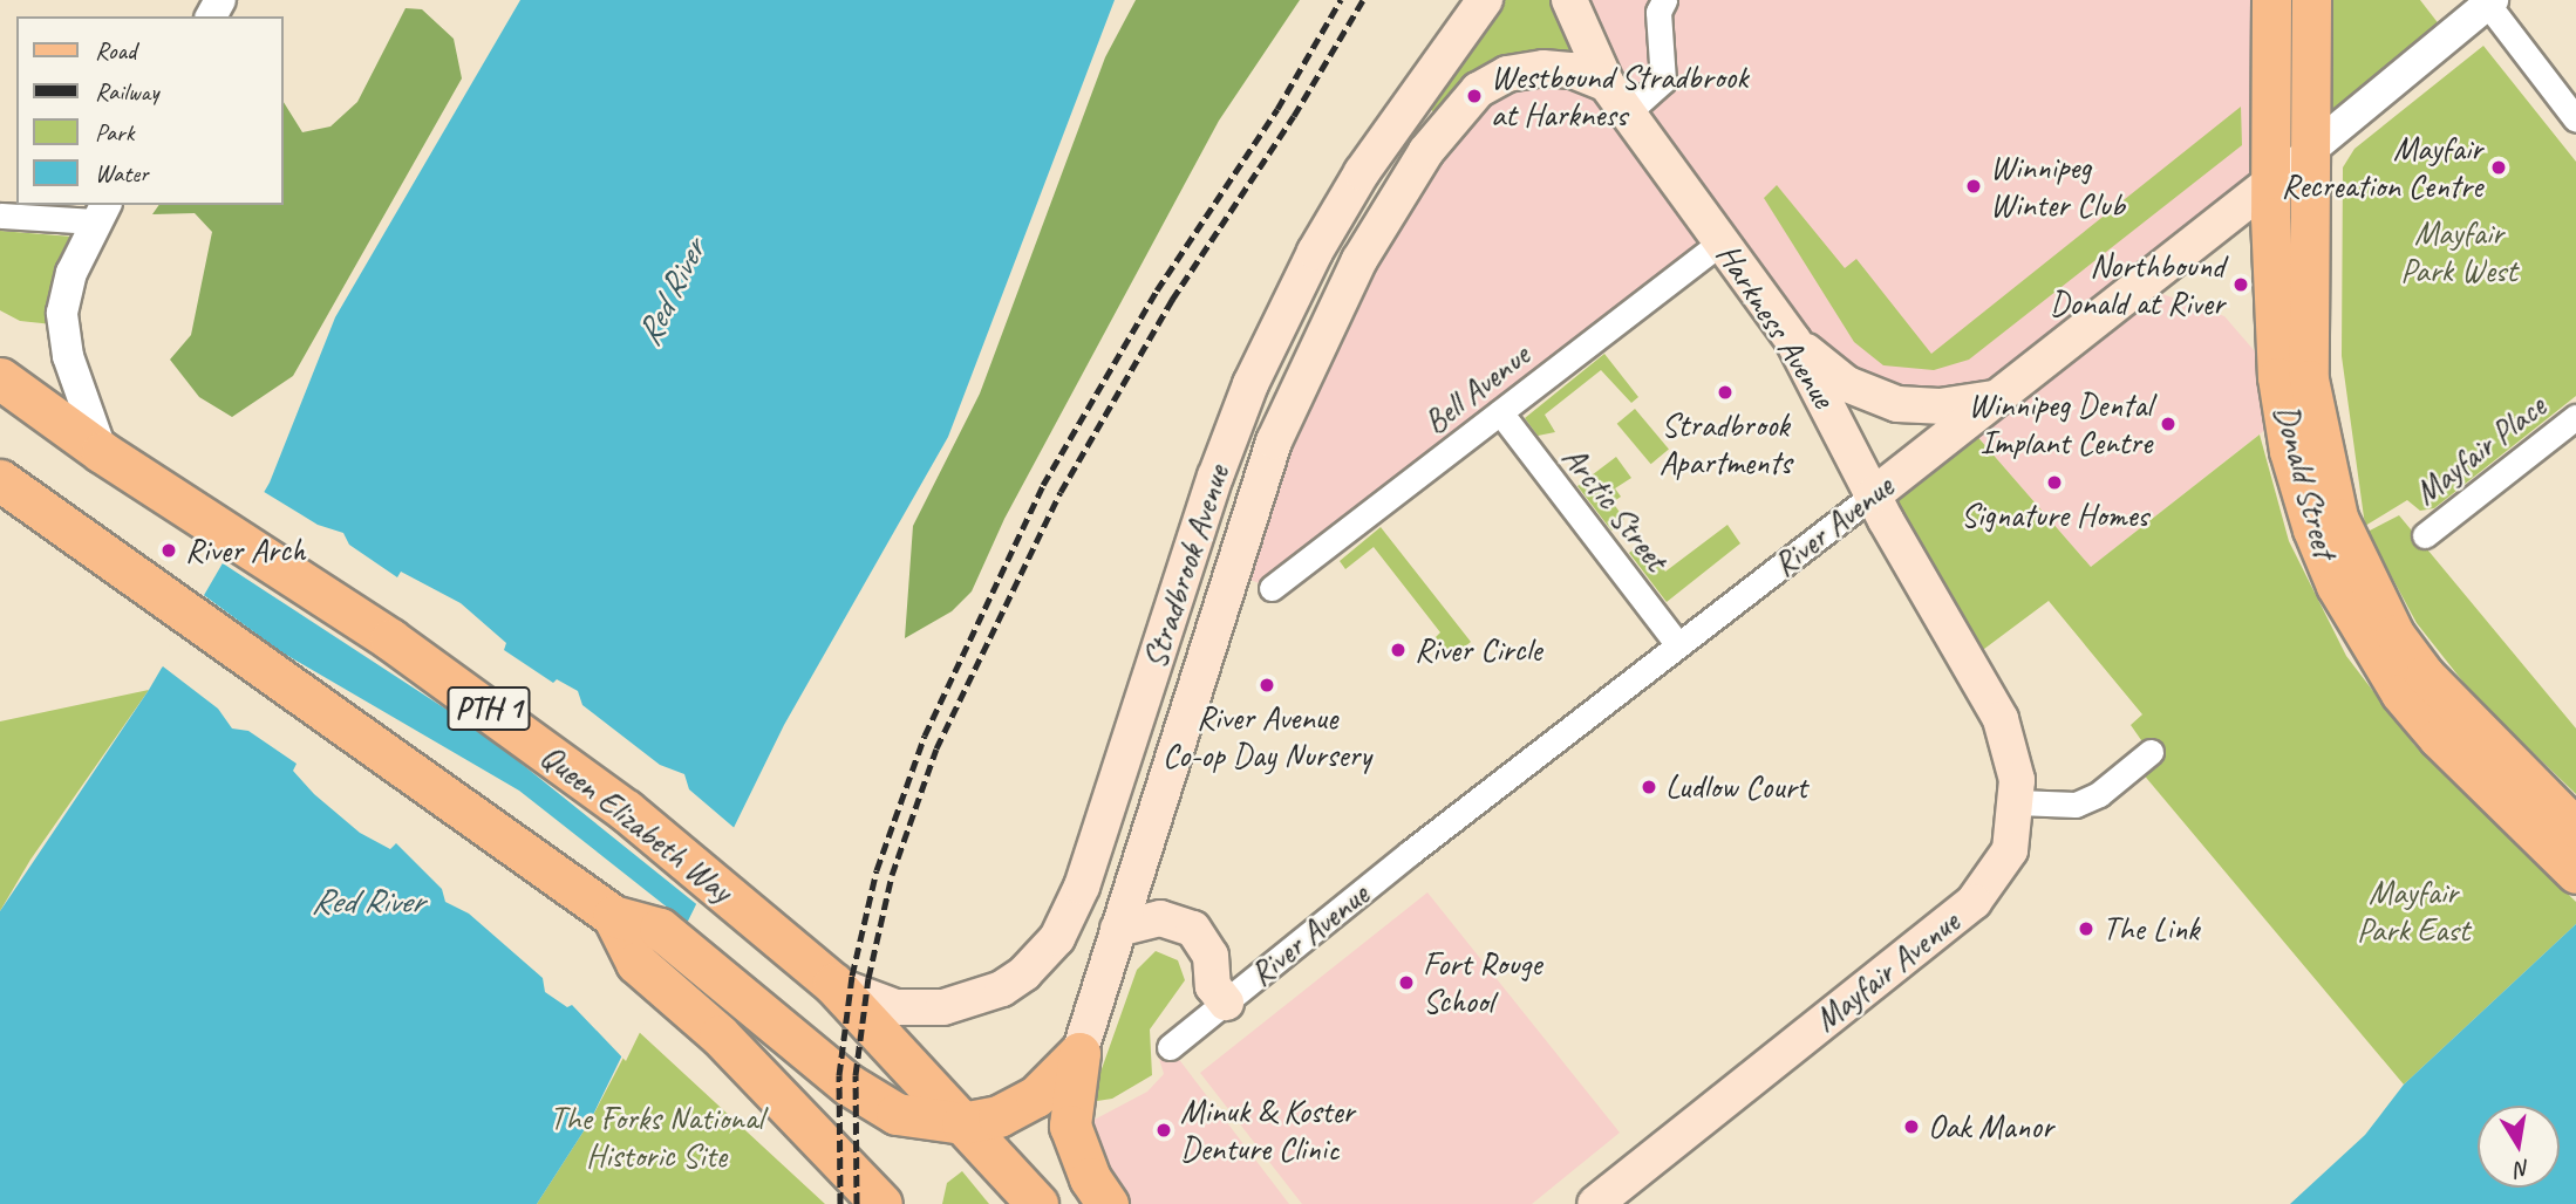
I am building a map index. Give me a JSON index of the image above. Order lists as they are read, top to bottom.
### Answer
{
  "streets": {
    "highway": ["PTH 1", "Queen Elizabeth Way"],
    "main road": [
      "Harkness Avenue",
      "Donald Street",
      "River Avenue",
      "Stradbrook Avenue",
      "Mayfair Avenue"
    ],
    "street": ["Bell Avenue", "Mayfair Place", "Arctic Street"]
  },
  "crossings": [
    ["Harkness Avenue", "Bell Avenue"],
    ["Harkness Avenue", "River Avenue"],
    ["Harkness Avenue", "Stradbrook Avenue"],
    ["Harkness Avenue", "Mayfair Avenue"],
    ["Bell Avenue", "Arctic Street"],
    ["Donald Street", "River Avenue"],
    ["Arctic Street", "River Avenue"],
    ["Stradbrook Avenue", "Queen Elizabeth Way"],
    ["PTH 1", "Queen Elizabeth Way"]
  ],
  "water": ["Red River"],
  "parks": ["Mayfair Park West", "Mayfair Park East", "The Forks National Historic Site"],
  "places": [
    "Westbound Stradbrook at Harkness",
    "Mayfair Recreation Centre",
    "Winnipeg Winter Club",
    "Northbound Donald at River",
    "Stradbrook Apartments",
    "Winnipeg Dental Implant Centre",
    "Signature Homes",
    "River Arch",
    "River Circle",
    "River Avenue Co-op Day Nursery",
    "Ludlow Court",
    "The Link",
    "Fort Rouge School",
    "Oak Manor",
    "Minuk & Koster Denture Clinic"
  ],
  "legend": [
    "Road",
    "Railway",
    "Park",
    "Water"
  ],
  "north": "bottom"
}
